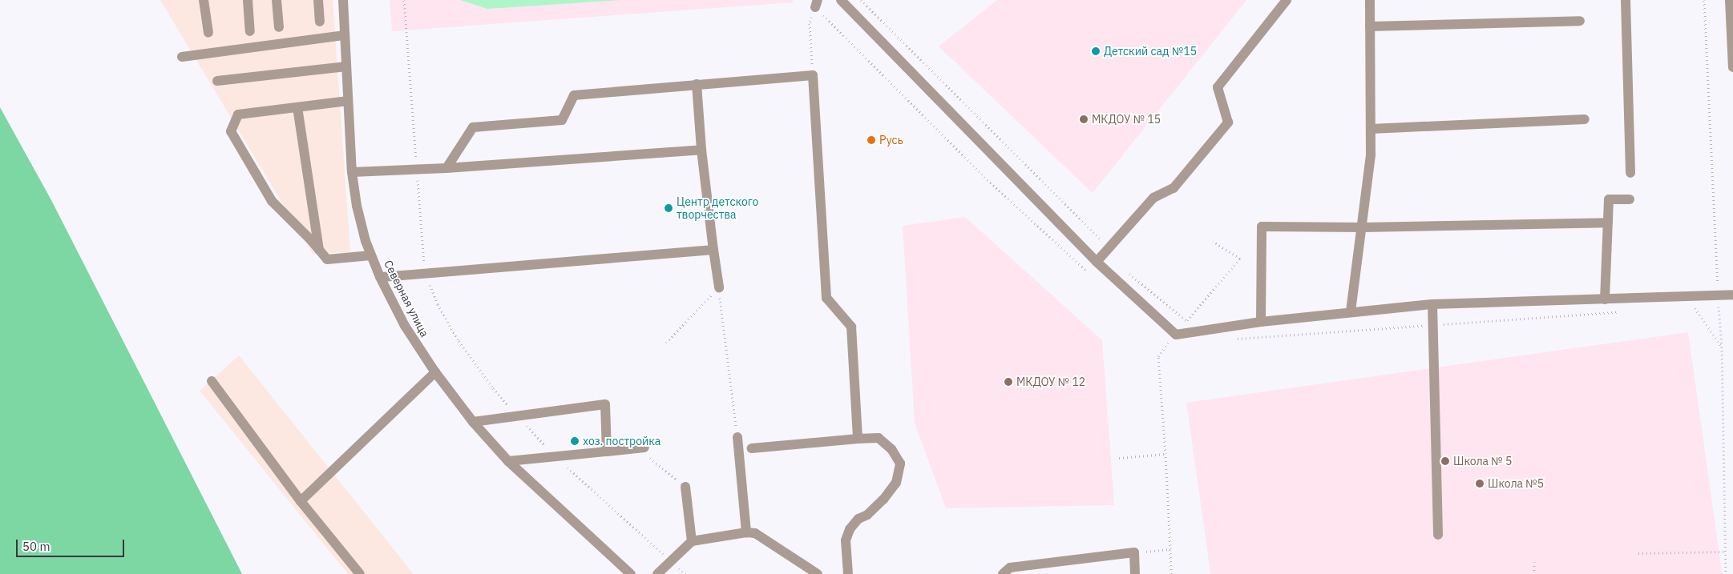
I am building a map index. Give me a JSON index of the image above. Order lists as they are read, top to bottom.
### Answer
{
  "streets": {
    "street": ["Северная улица"]
  },
  "places": [
    "Детский сад №15",
    "МКДОУ № 15",
    "Русь",
    "Центр детского творчества",
    "МКДОУ № 12",
    "хоз. постройка",
    "Школа № 5",
    "Школа №5"
  ],
  "scale_bar": "50 m"
}
